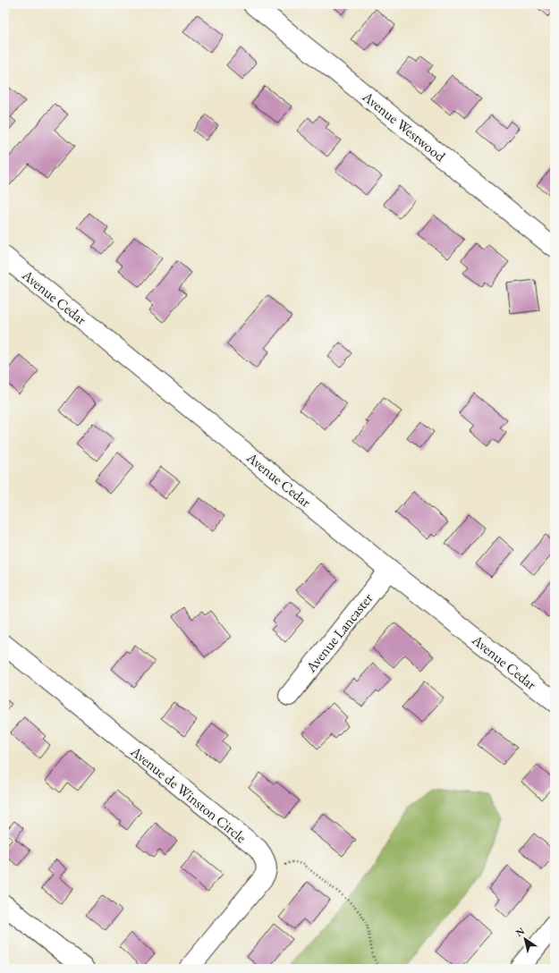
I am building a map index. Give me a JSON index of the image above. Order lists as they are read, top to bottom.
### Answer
{
  "streets": {
    "street": [
      "Avenue Westwood",
      "Avenue Cedar",
      "Avenue Lancaster",
      "Avenue de Winston Circle"
    ]
  },
  "crossings": [
    ["Avenue Cedar", "Avenue Lancaster"]
  ],
  "north": "top left"
}
